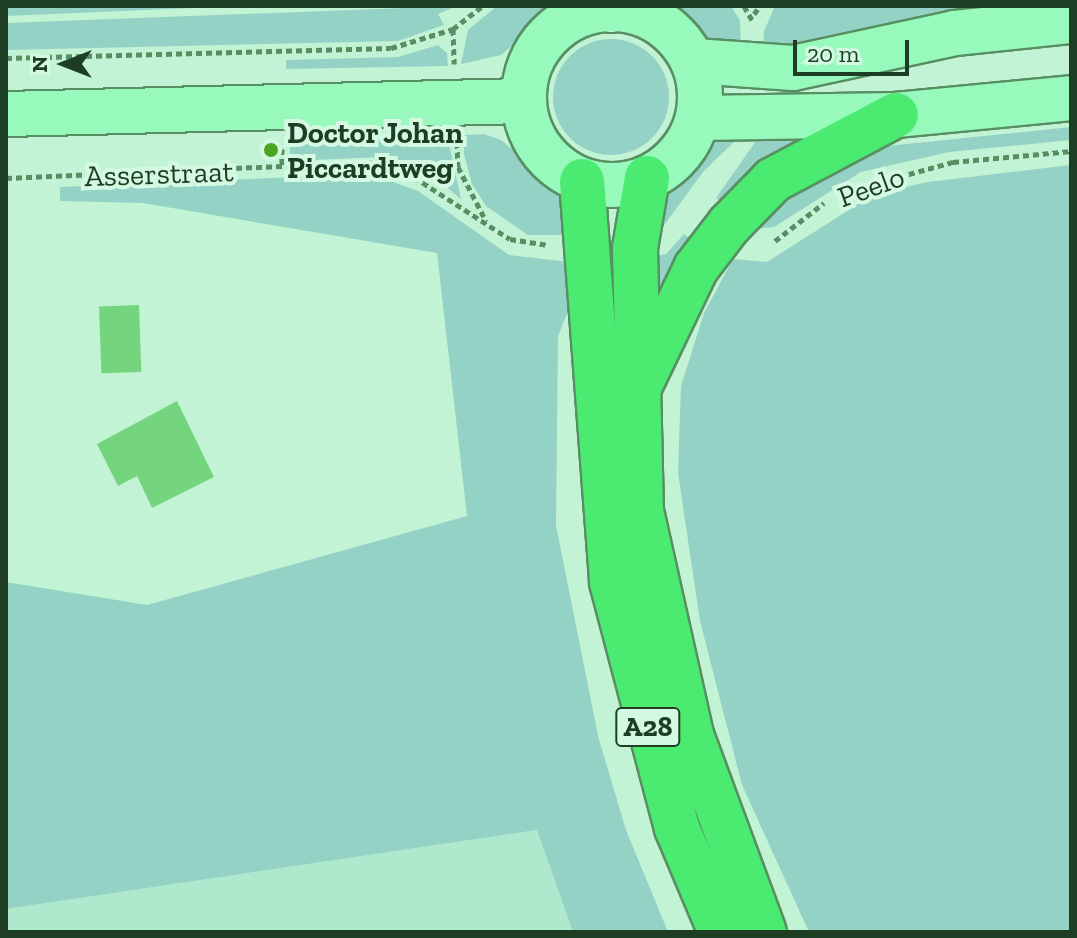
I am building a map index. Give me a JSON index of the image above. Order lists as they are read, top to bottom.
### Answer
{
  "streets": {
    "highway": ["A28"],
    "main road": ["Peelo"],
    "path": ["Asserstraat"]
  },
  "crossings": [
    ["Asserstraat", "A28"],
    ["Peelo", "A28"]
  ],
  "places": ["Doctor Johan Piccardtweg"],
  "scale_bar": "20 m",
  "north": "left"
}
